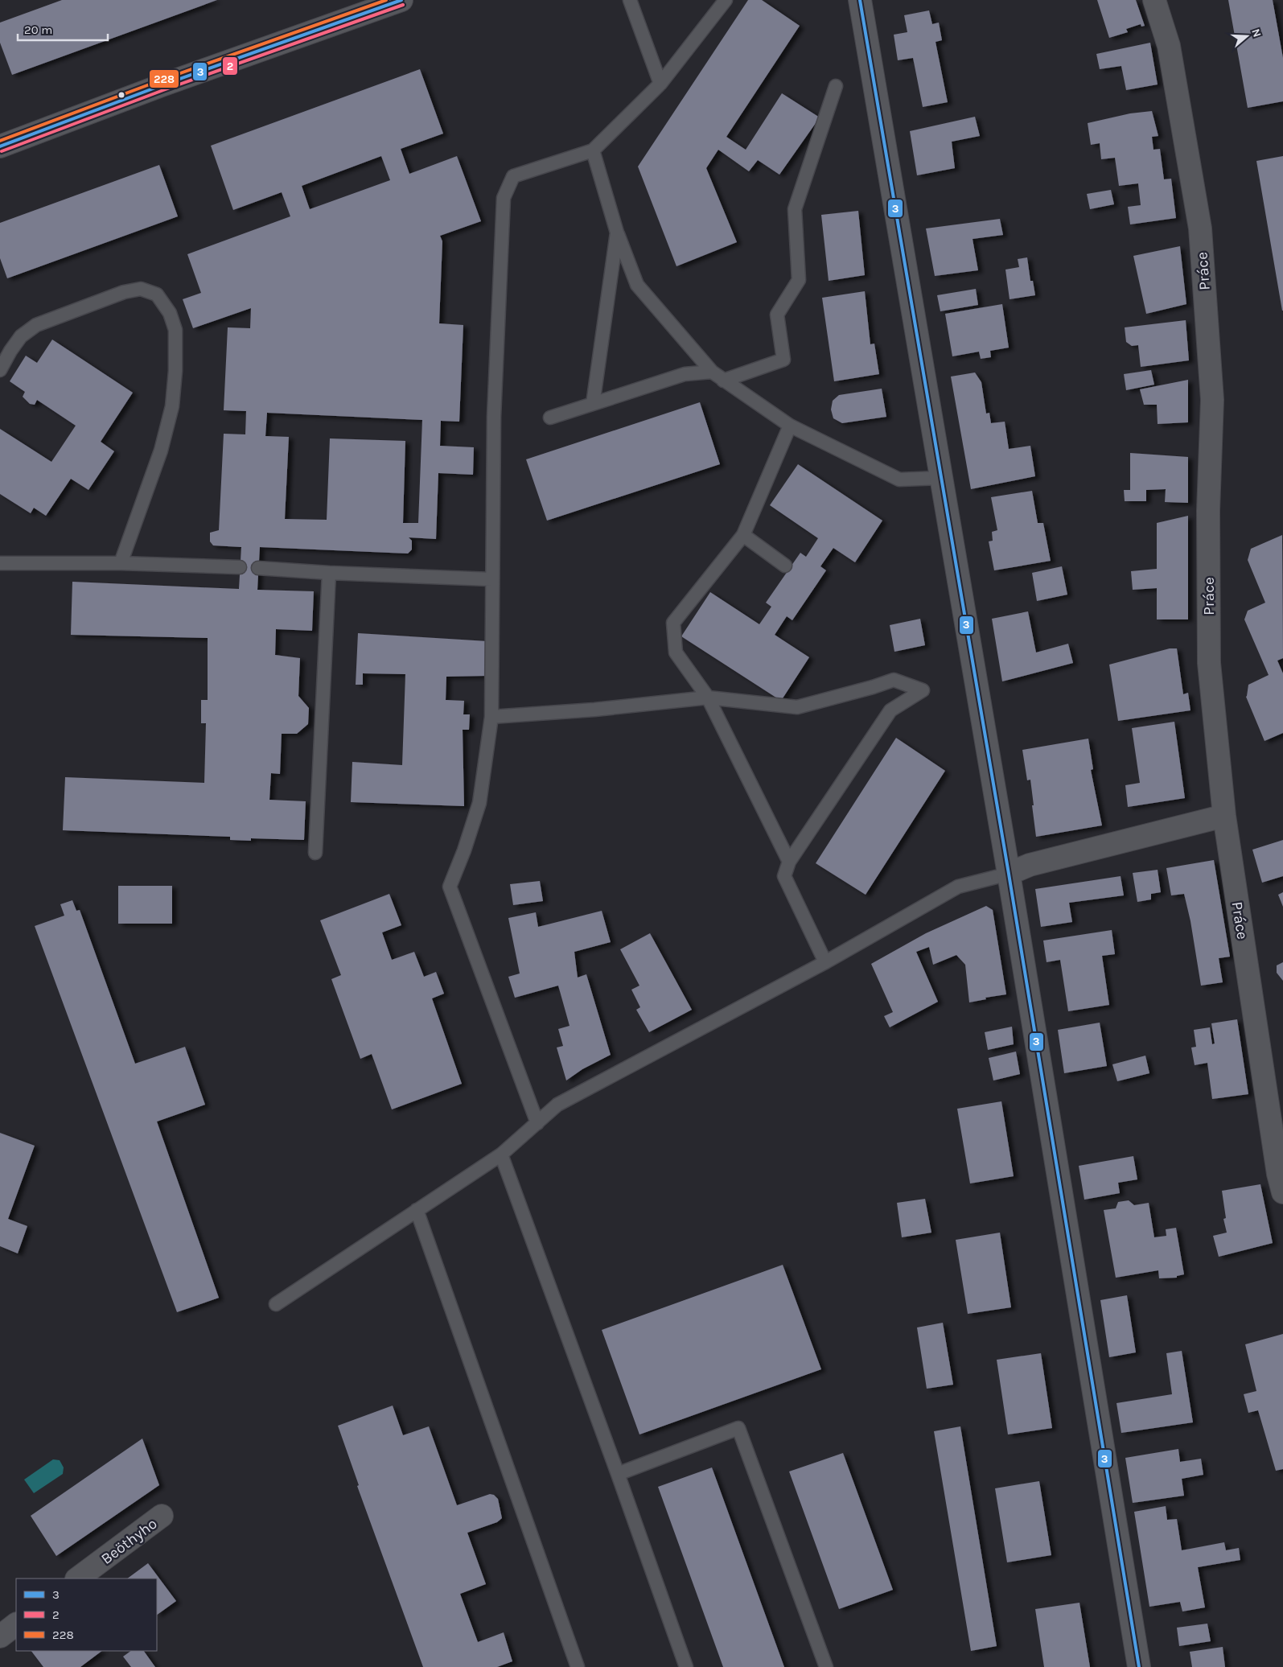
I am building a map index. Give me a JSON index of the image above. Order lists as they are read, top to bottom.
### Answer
{
  "streets": {
    "street": ["Práce", "Beöthyho"]
  },
  "lines": ["transit line 3", "transit line 228", "transit line 2"],
  "legend": ["3", "2", "228"],
  "scale_bar": "20 m",
  "north": "right"
}
